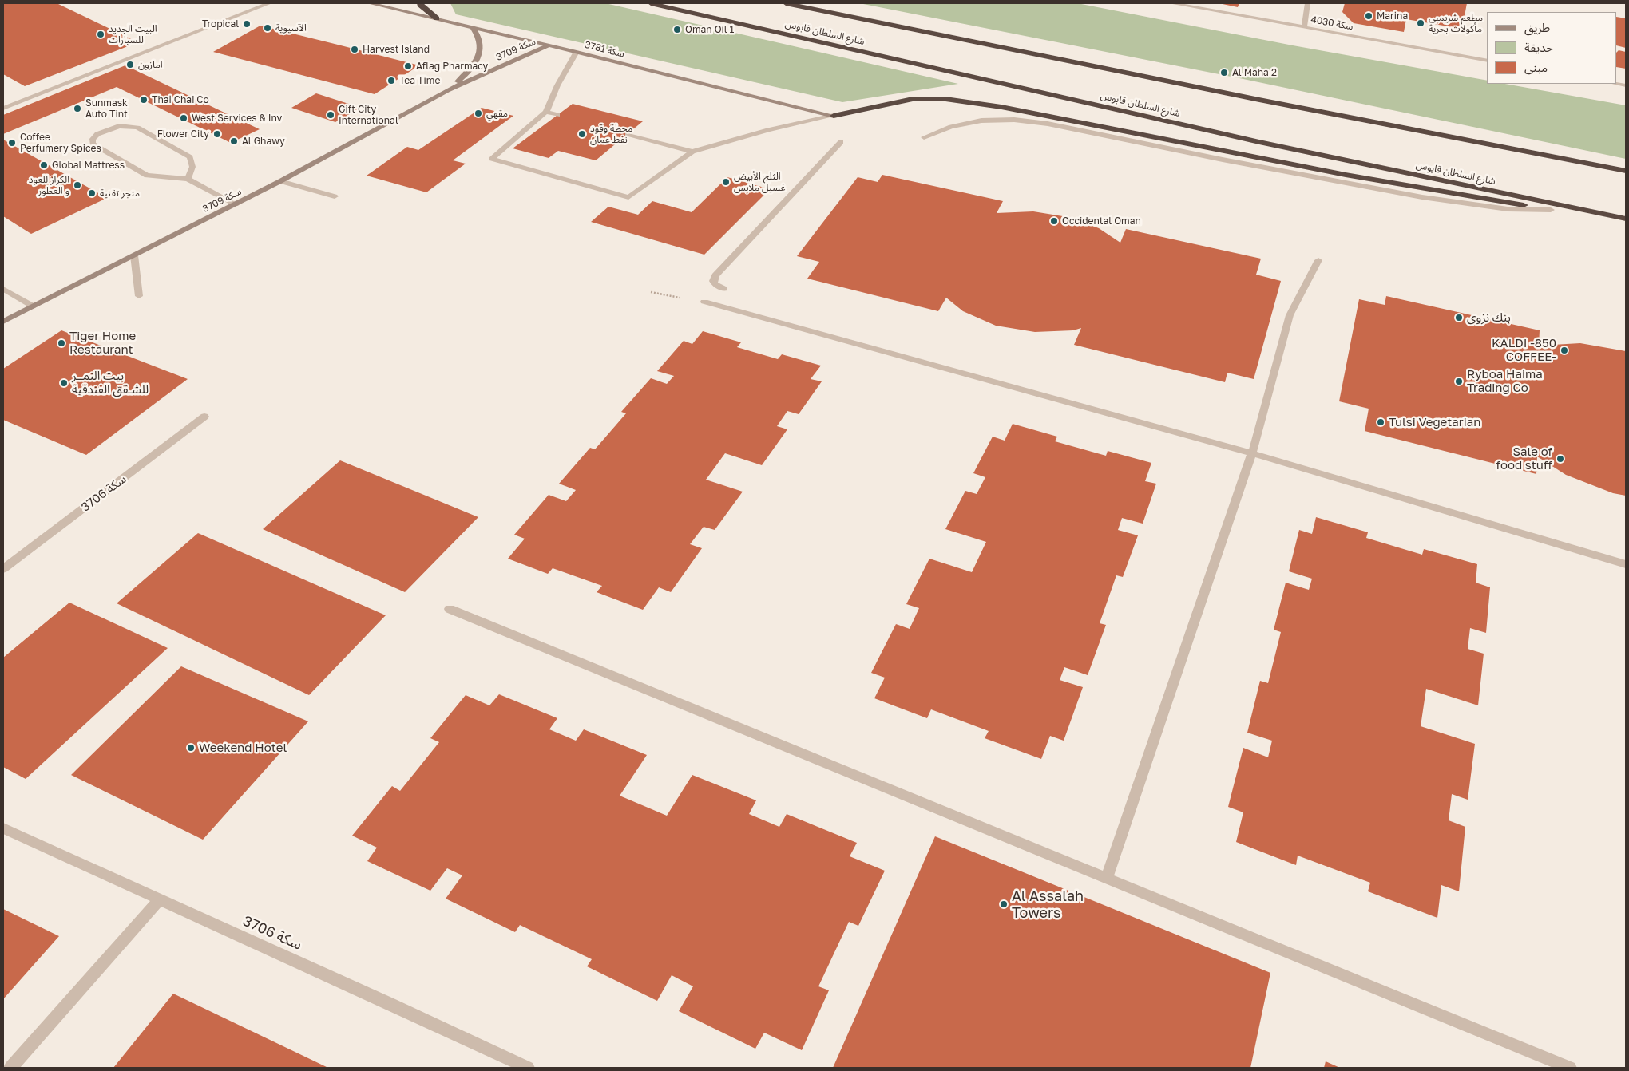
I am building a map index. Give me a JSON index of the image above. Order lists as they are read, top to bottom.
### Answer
{
  "streets": {
    "highway": ["شارع السلطان قابوس"],
    "street": [
      "سكة 4030",
      "سكة 3709",
      "سكة 3781",
      "سكة 3706"
    ]
  },
  "crossings": [
    ["سكة 3709", "سكة 3781"]
  ],
  "places": [
    "Marina",
    "مطعم شريمبي مأكولات بحرية",
    "Tropical",
    "الآسيوية",
    "Oman Oil 1",
    "البيت الجديد للسيارات",
    "Harvest Island",
    "امازون",
    "Aflag Pharmacy",
    "Al Maha 2",
    "Tea Time",
    "Thai Chai Co",
    "Sunmask Auto Tint",
    "مقهي",
    "Gift City International",
    "West Services & Inv",
    "Flower City",
    "محطة وقود نفط عمان",
    "Al Ghawy",
    "Coffee Perfumery Spices",
    "Global Mattress",
    "الثلج الأبيض غسيل ملابس",
    "الكراز للعود و العطور",
    "متجر تقنية",
    "Occidental Oman",
    "بنك نزوى",
    "Tiger Home Restaurant",
    "KALDI -850 COFFEE-",
    "Ryboa Haima Trading Co",
    "بيت النمــر للشـقق الفندقية",
    "Tulsi Vegetarian",
    "Sale of food stuff",
    "Weekend Hotel",
    "Al Assalah Towers"
  ],
  "legend": ["طريق", "حديقة", "مبنى"]
}
